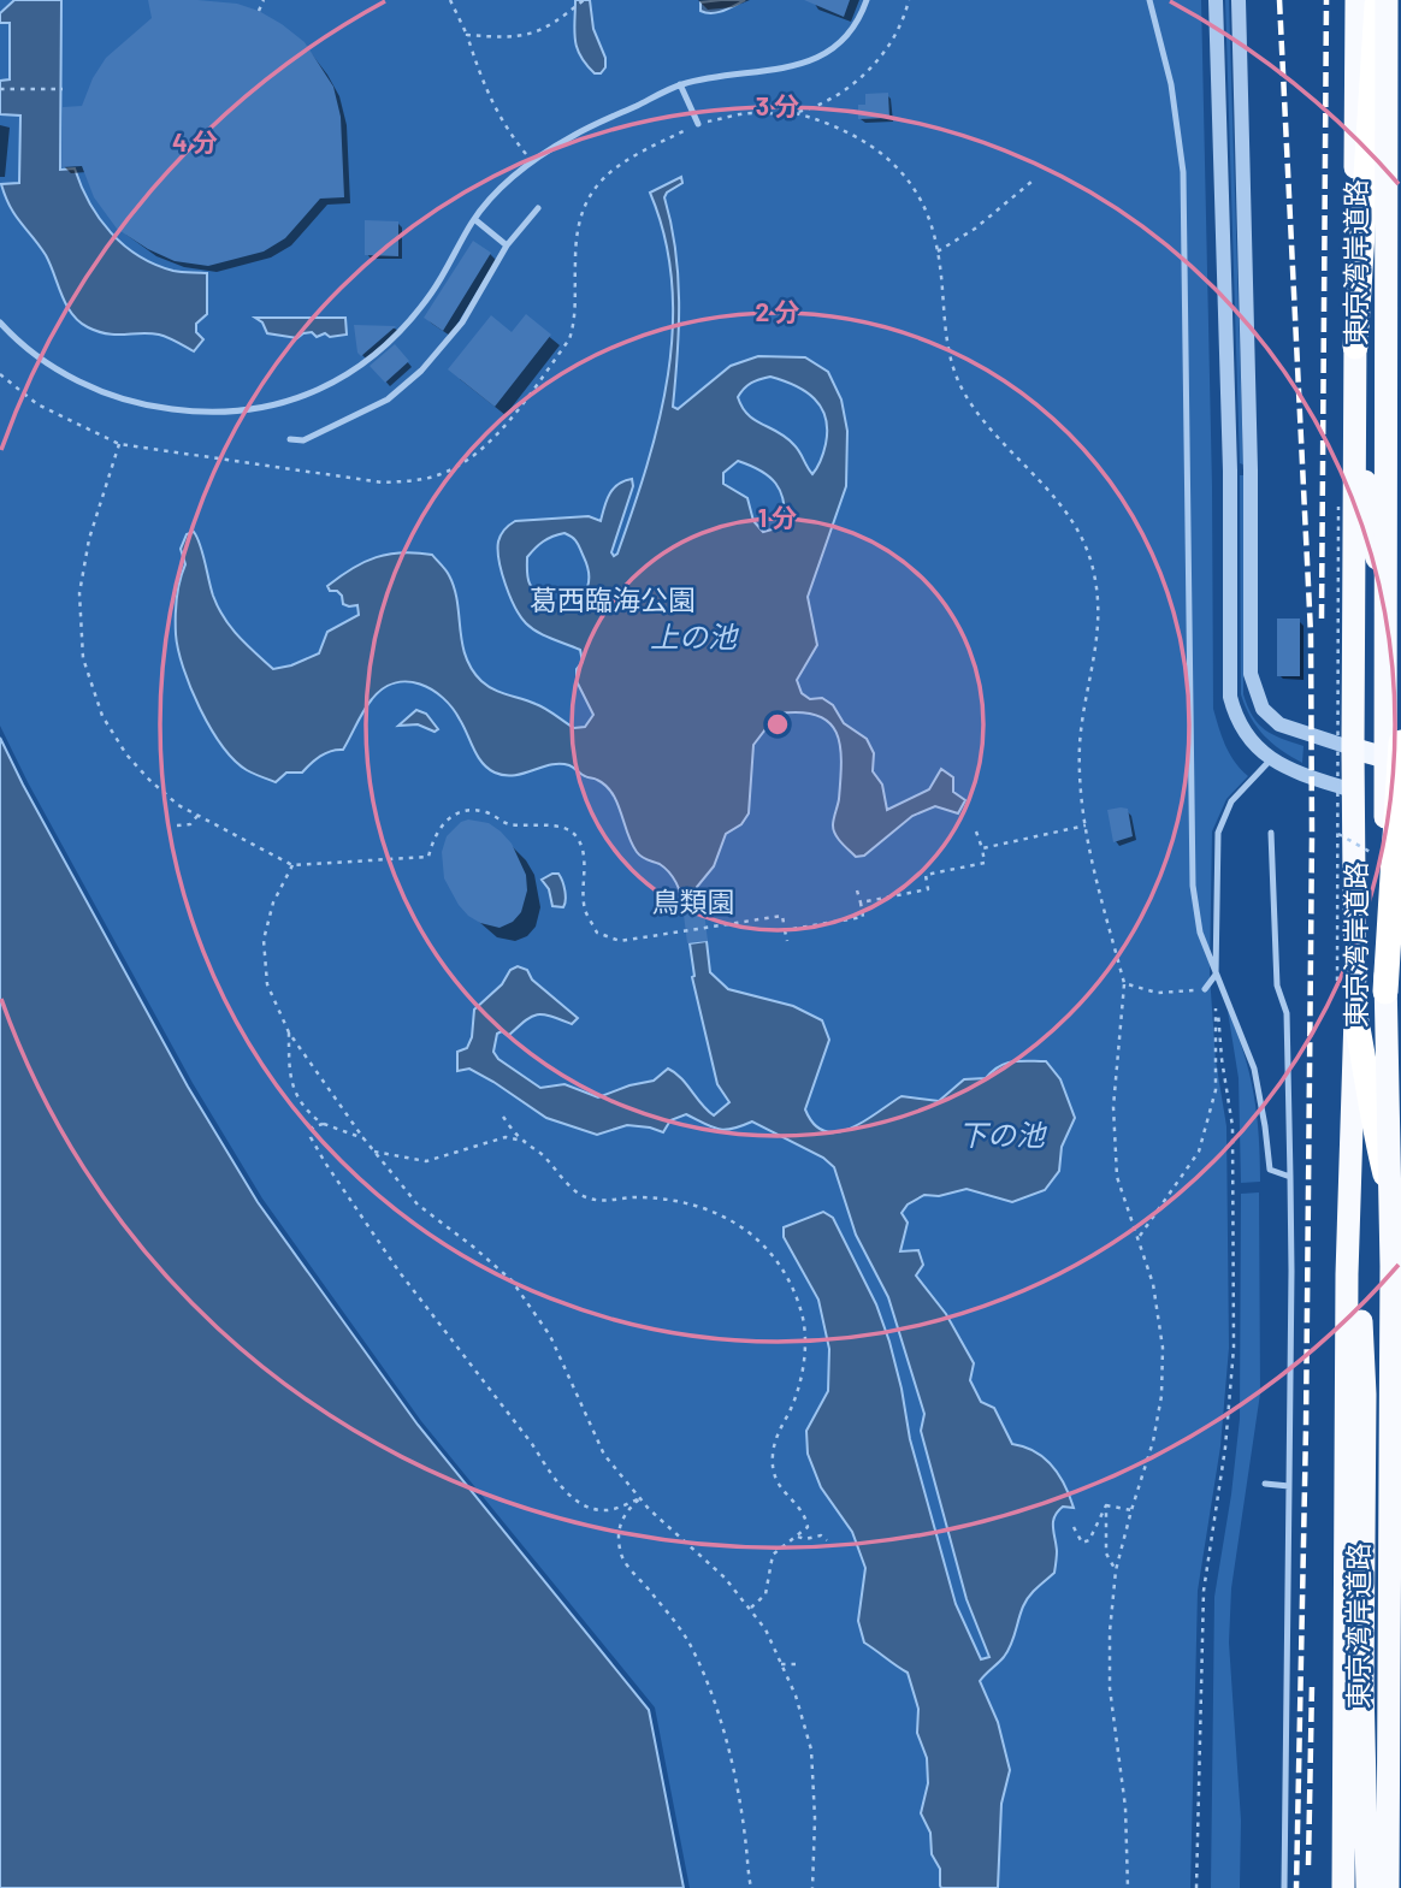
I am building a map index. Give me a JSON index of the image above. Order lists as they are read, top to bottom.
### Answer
{
  "streets": {
    "highway": ["東京湾岸道路"]
  },
  "water": ["上の池", "下の池"],
  "parks": ["葛西臨海公園", "鳥類園"],
  "rings": [
    "3 分",
    "4 分",
    "2 分",
    "1 分"
  ]
}
